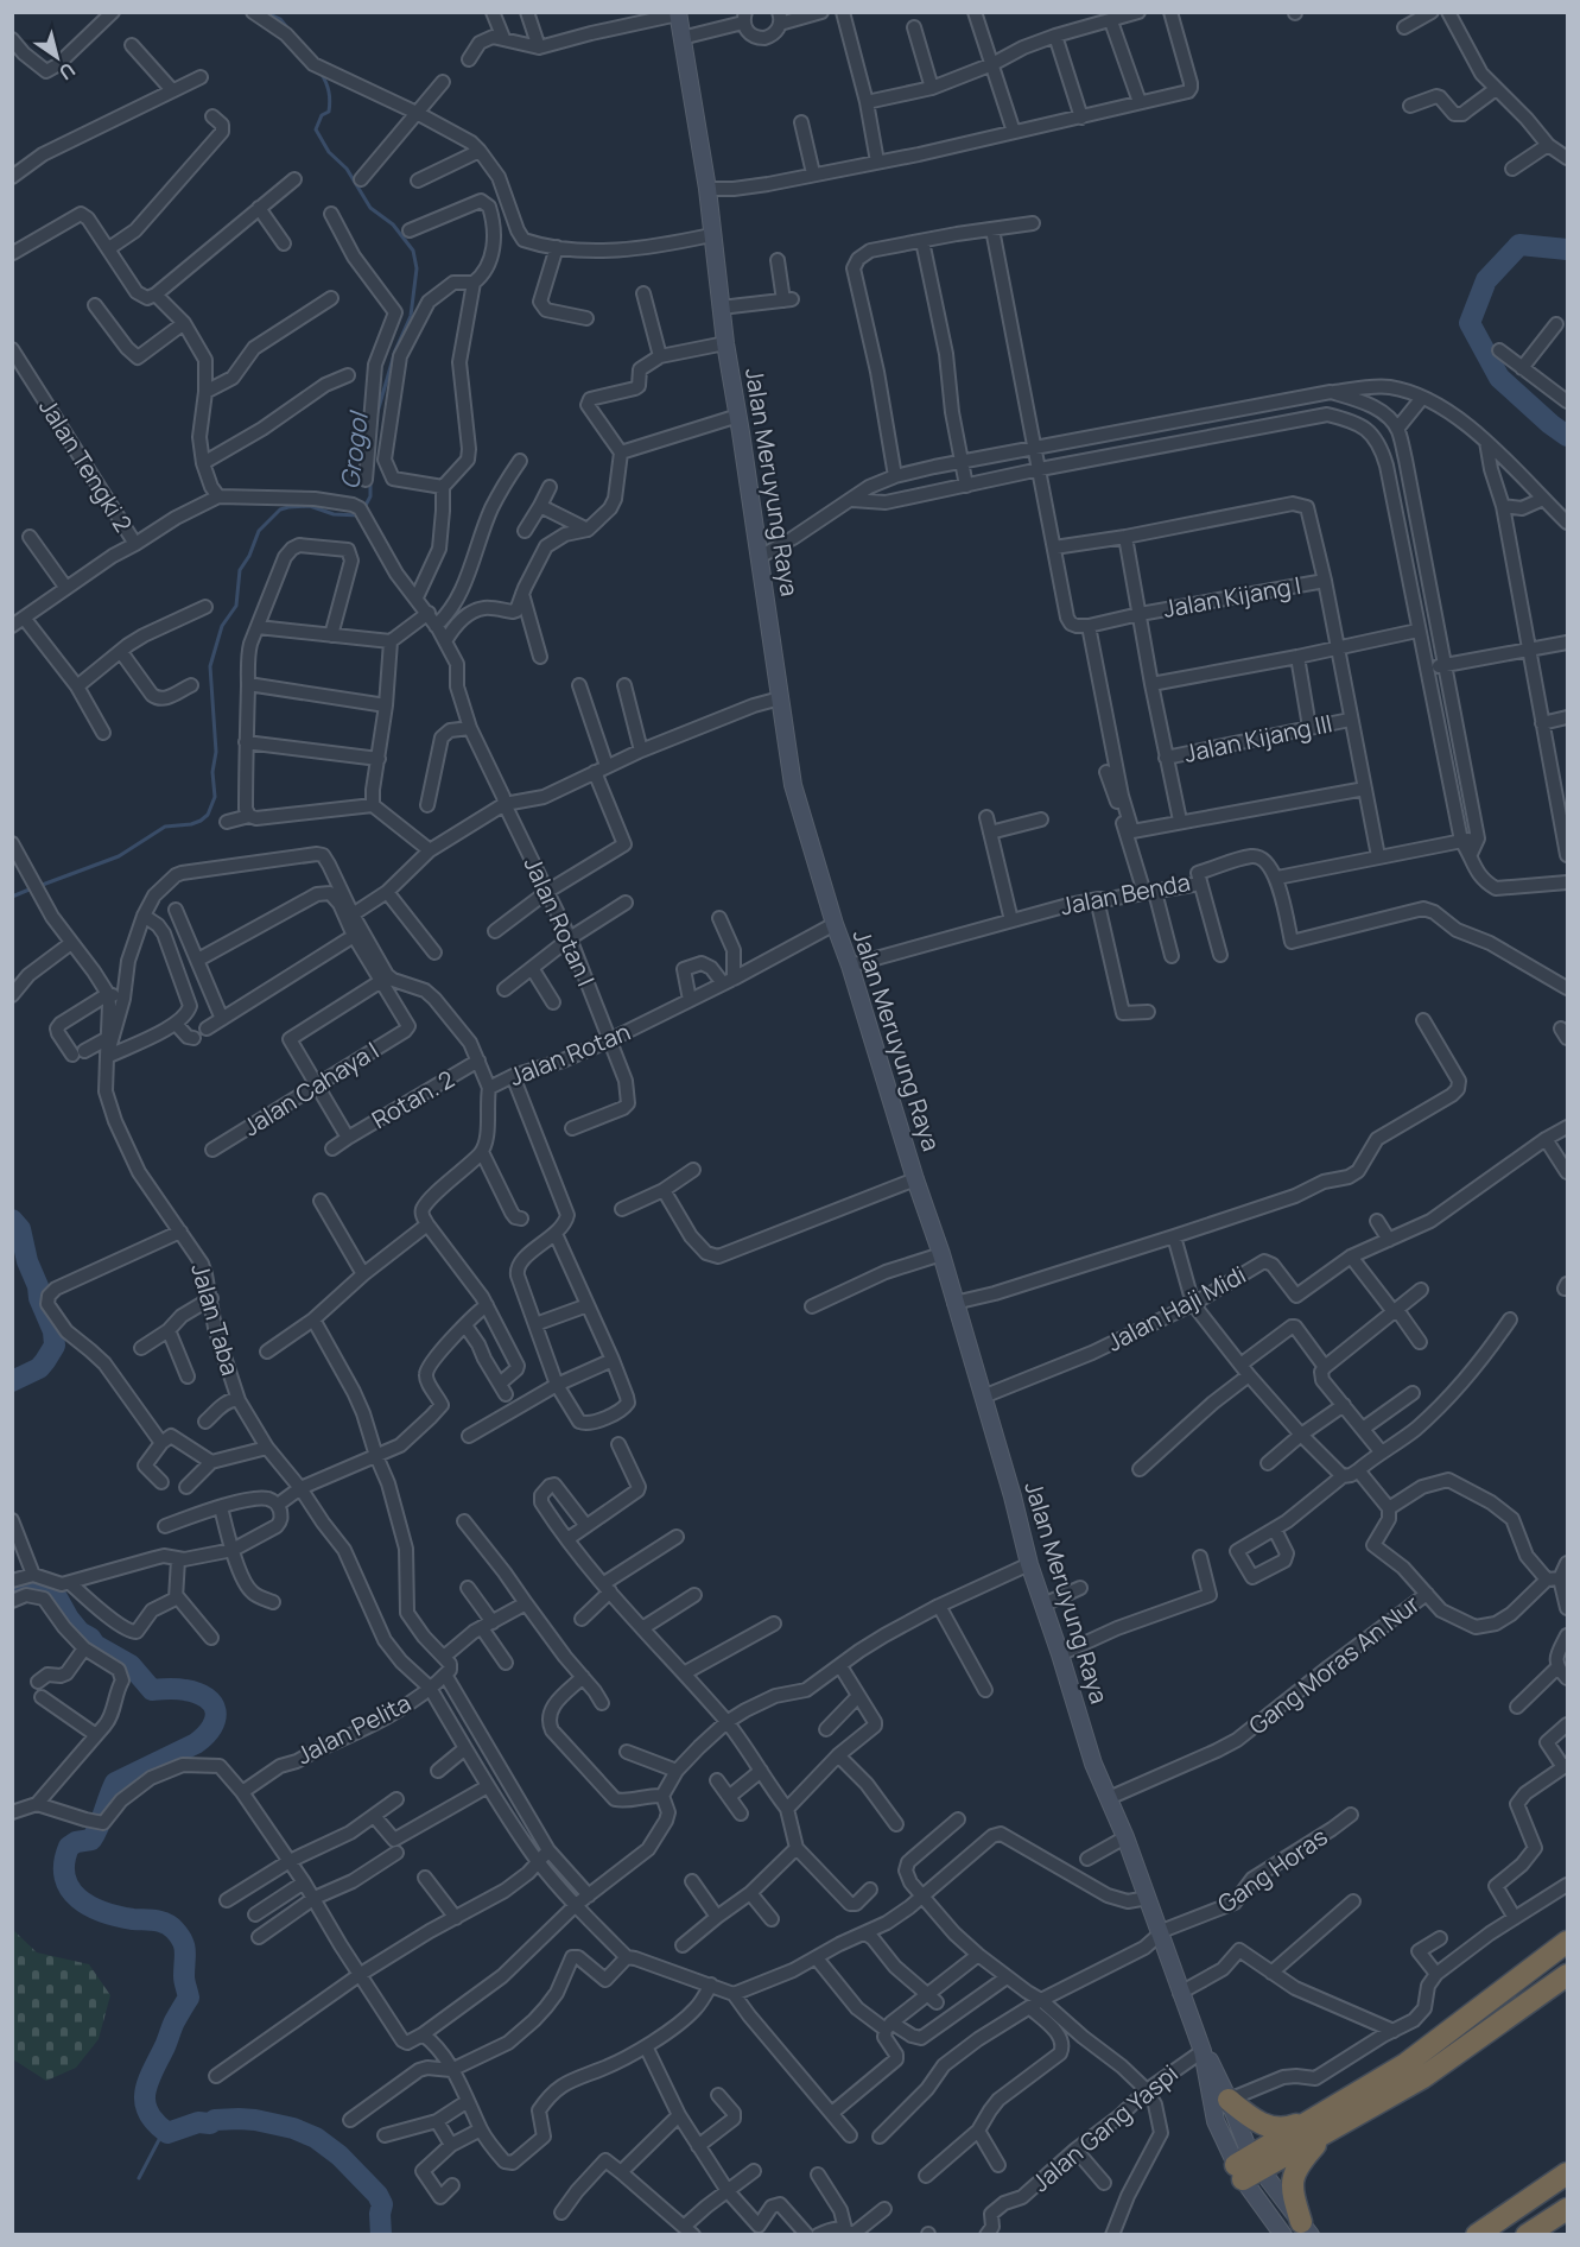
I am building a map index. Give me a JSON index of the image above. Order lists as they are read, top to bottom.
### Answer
{
  "streets": {
    "main road": ["Jalan Meruyung Raya"],
    "street": [
      "Jalan Tengki 2",
      "Jalan Kijang I",
      "Jalan Kijang III",
      "Jalan Benda",
      "Jalan Rotan I",
      "Jalan Rotan",
      "Jalan Cahaya I",
      "Rotan. 2",
      "Jalan Haji Midi",
      "Jalan Taba",
      "Gang Moras An Nur",
      "Jalan Pelita",
      "Gang Horas",
      "Jalan Gang Yaspi"
    ]
  },
  "crossings": [
    ["Jalan Meruyung Raya", "Jalan Benda"],
    ["Jalan Meruyung Raya", "Jalan Rotan"],
    ["Jalan Meruyung Raya", "Jalan Haji Midi"],
    ["Jalan Meruyung Raya", "Gang Moras An Nur"],
    ["Jalan Meruyung Raya", "Gang Horas"],
    ["Jalan Meruyung Raya", "Jalan Gang Yaspi"],
    ["Jalan Rotan I", "Jalan Rotan"],
    ["Jalan Rotan", "Rotan. 2"],
    ["Jalan Rotan", "Jalan Taba"],
    ["Jalan Cahaya I", "Rotan. 2"],
    ["Jalan Taba", "Jalan Pelita"]
  ],
  "water": ["Grogol"],
  "north": "bottom right"
}
